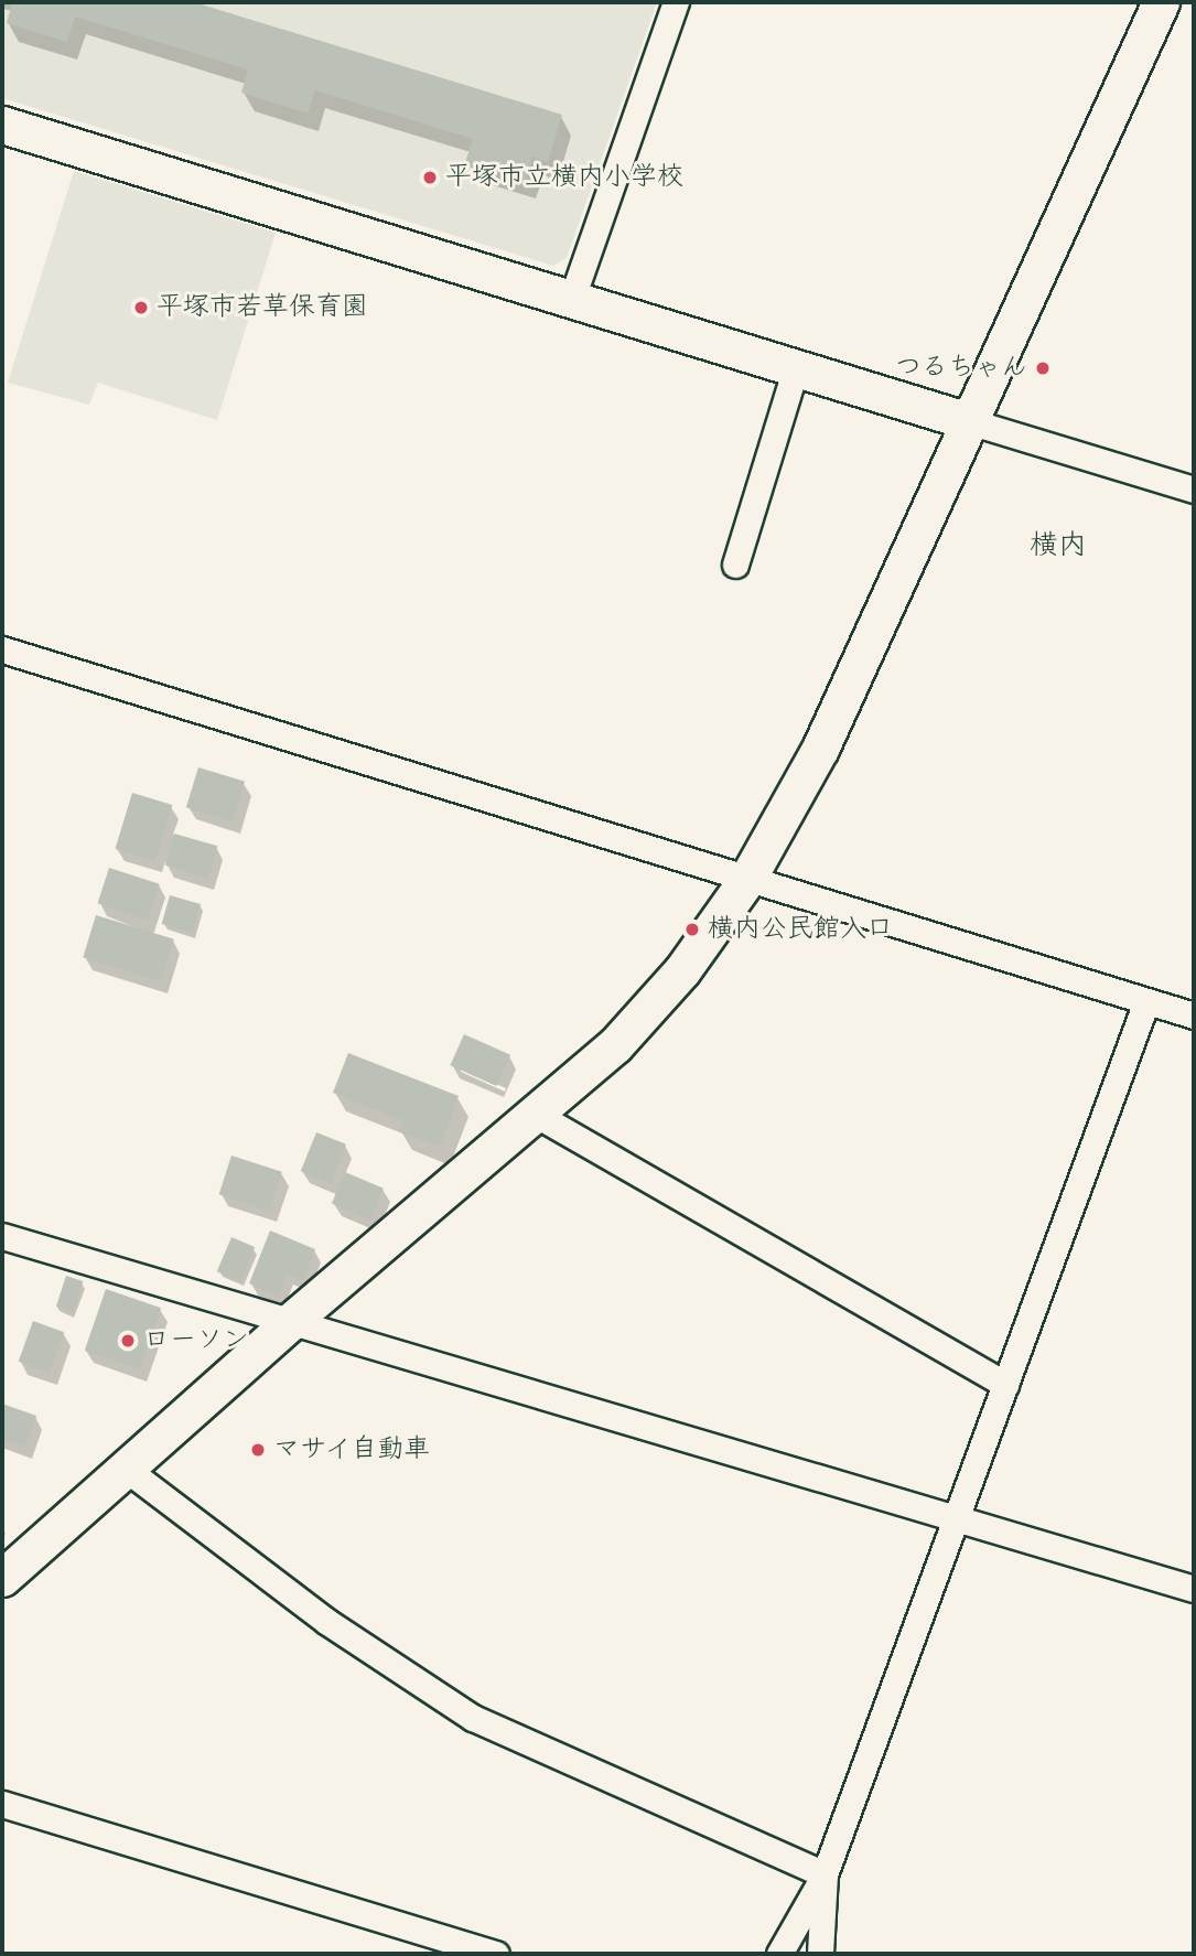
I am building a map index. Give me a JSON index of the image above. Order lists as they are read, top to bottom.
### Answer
{
  "districts": ["横内"],
  "places": [
    "平塚市立横内小学校",
    "平塚市若草保育園",
    "つるちゃん",
    "横内公民館入口",
    "ローソン",
    "マサイ自動車"
  ]
}
